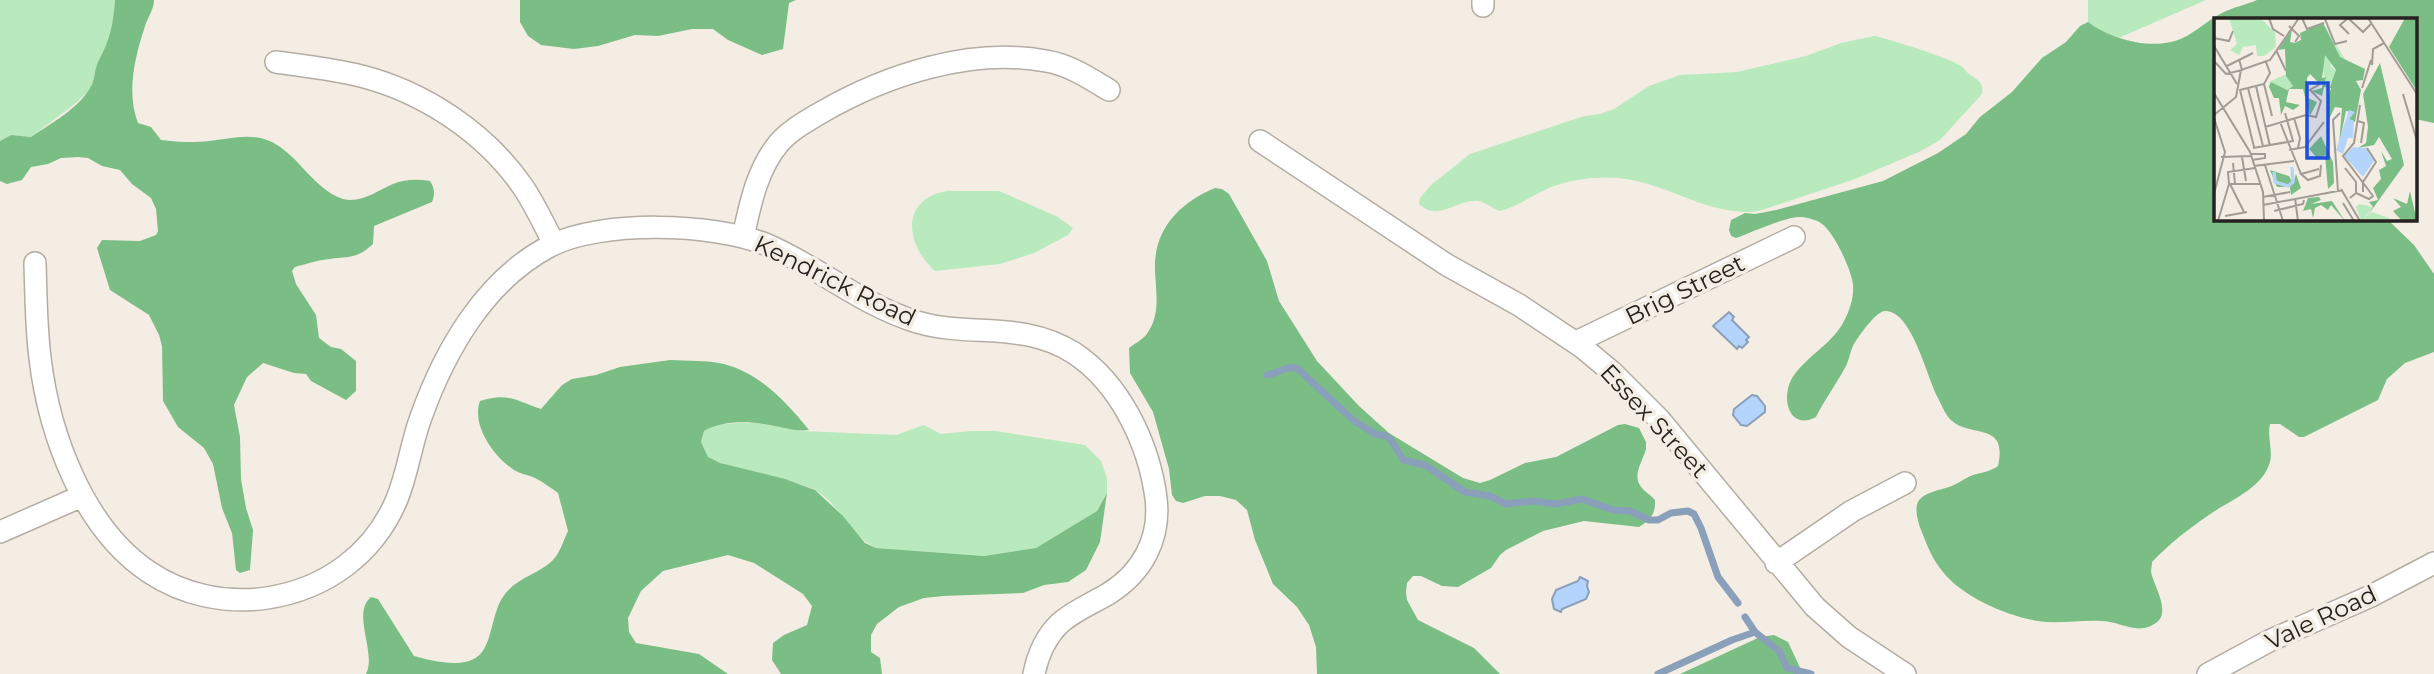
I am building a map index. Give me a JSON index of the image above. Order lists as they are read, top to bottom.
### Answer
{
  "streets": {
    "street": [
      "Kendrick Road",
      "Brig Street",
      "Essex Street",
      "Vale Road"
    ]
  },
  "crossings": [
    ["Brig Street", "Essex Street"]
  ]
}
